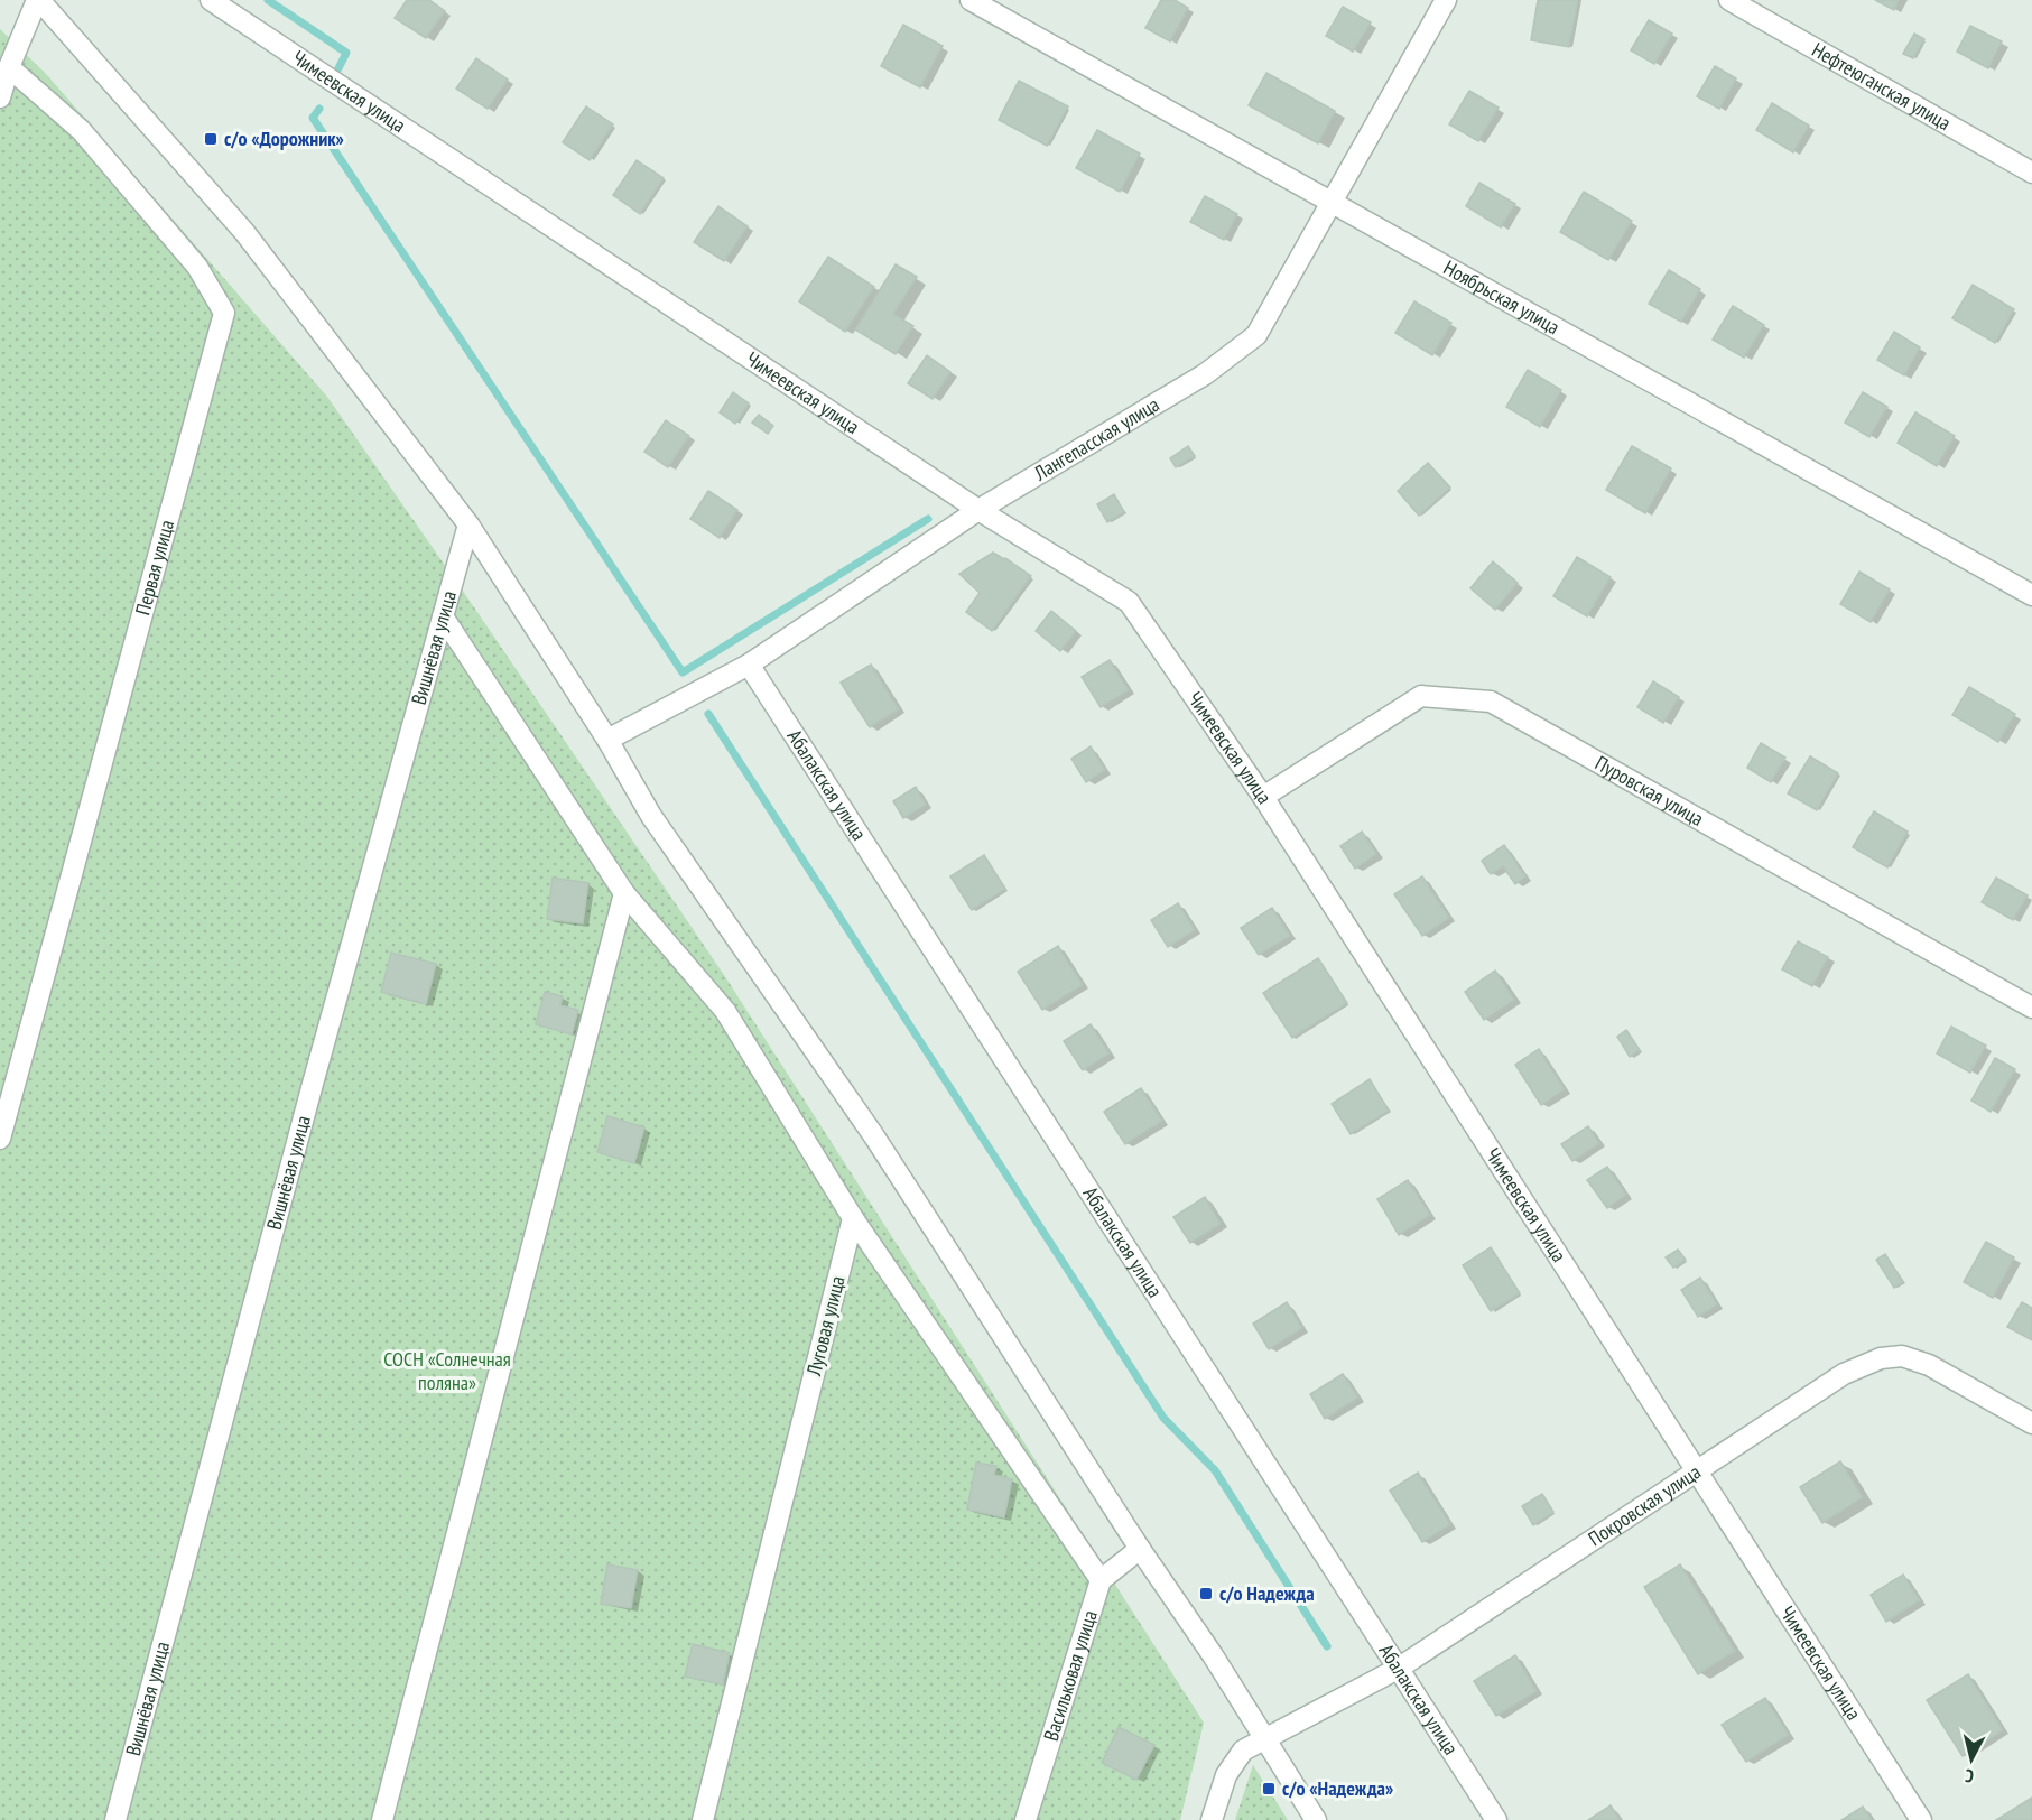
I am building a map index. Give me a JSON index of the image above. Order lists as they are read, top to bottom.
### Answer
{
  "streets": {
    "street": [
      "Нефтеюганская улица",
      "Чимеевская улица",
      "Ноябрьская улица",
      "Лангепасская улица",
      "Первая улица",
      "Вишнёвая улица",
      "Абалакская улица",
      "Пуровская улица",
      "Луговая улица",
      "Покровская улица",
      "Васильковая улица"
    ]
  },
  "crossings": [
    ["Чимеевская улица", "Лангепасская улица"],
    ["Чимеевская улица", "Пуровская улица"],
    ["Чимеевская улица", "Покровская улица"],
    ["Ноябрьская улица", "Лангепасская улица"],
    ["Лангепасская улица", "Абалакская улица"],
    ["Абалакская улица", "Покровская улица"]
  ],
  "parks": ["СОСН «Солнечная поляна»"],
  "places": {
    "transit": ["с/о «Дорожник»", "с/о Надежда", "с/о «Надежда»"]
  },
  "north": "bottom"
}
